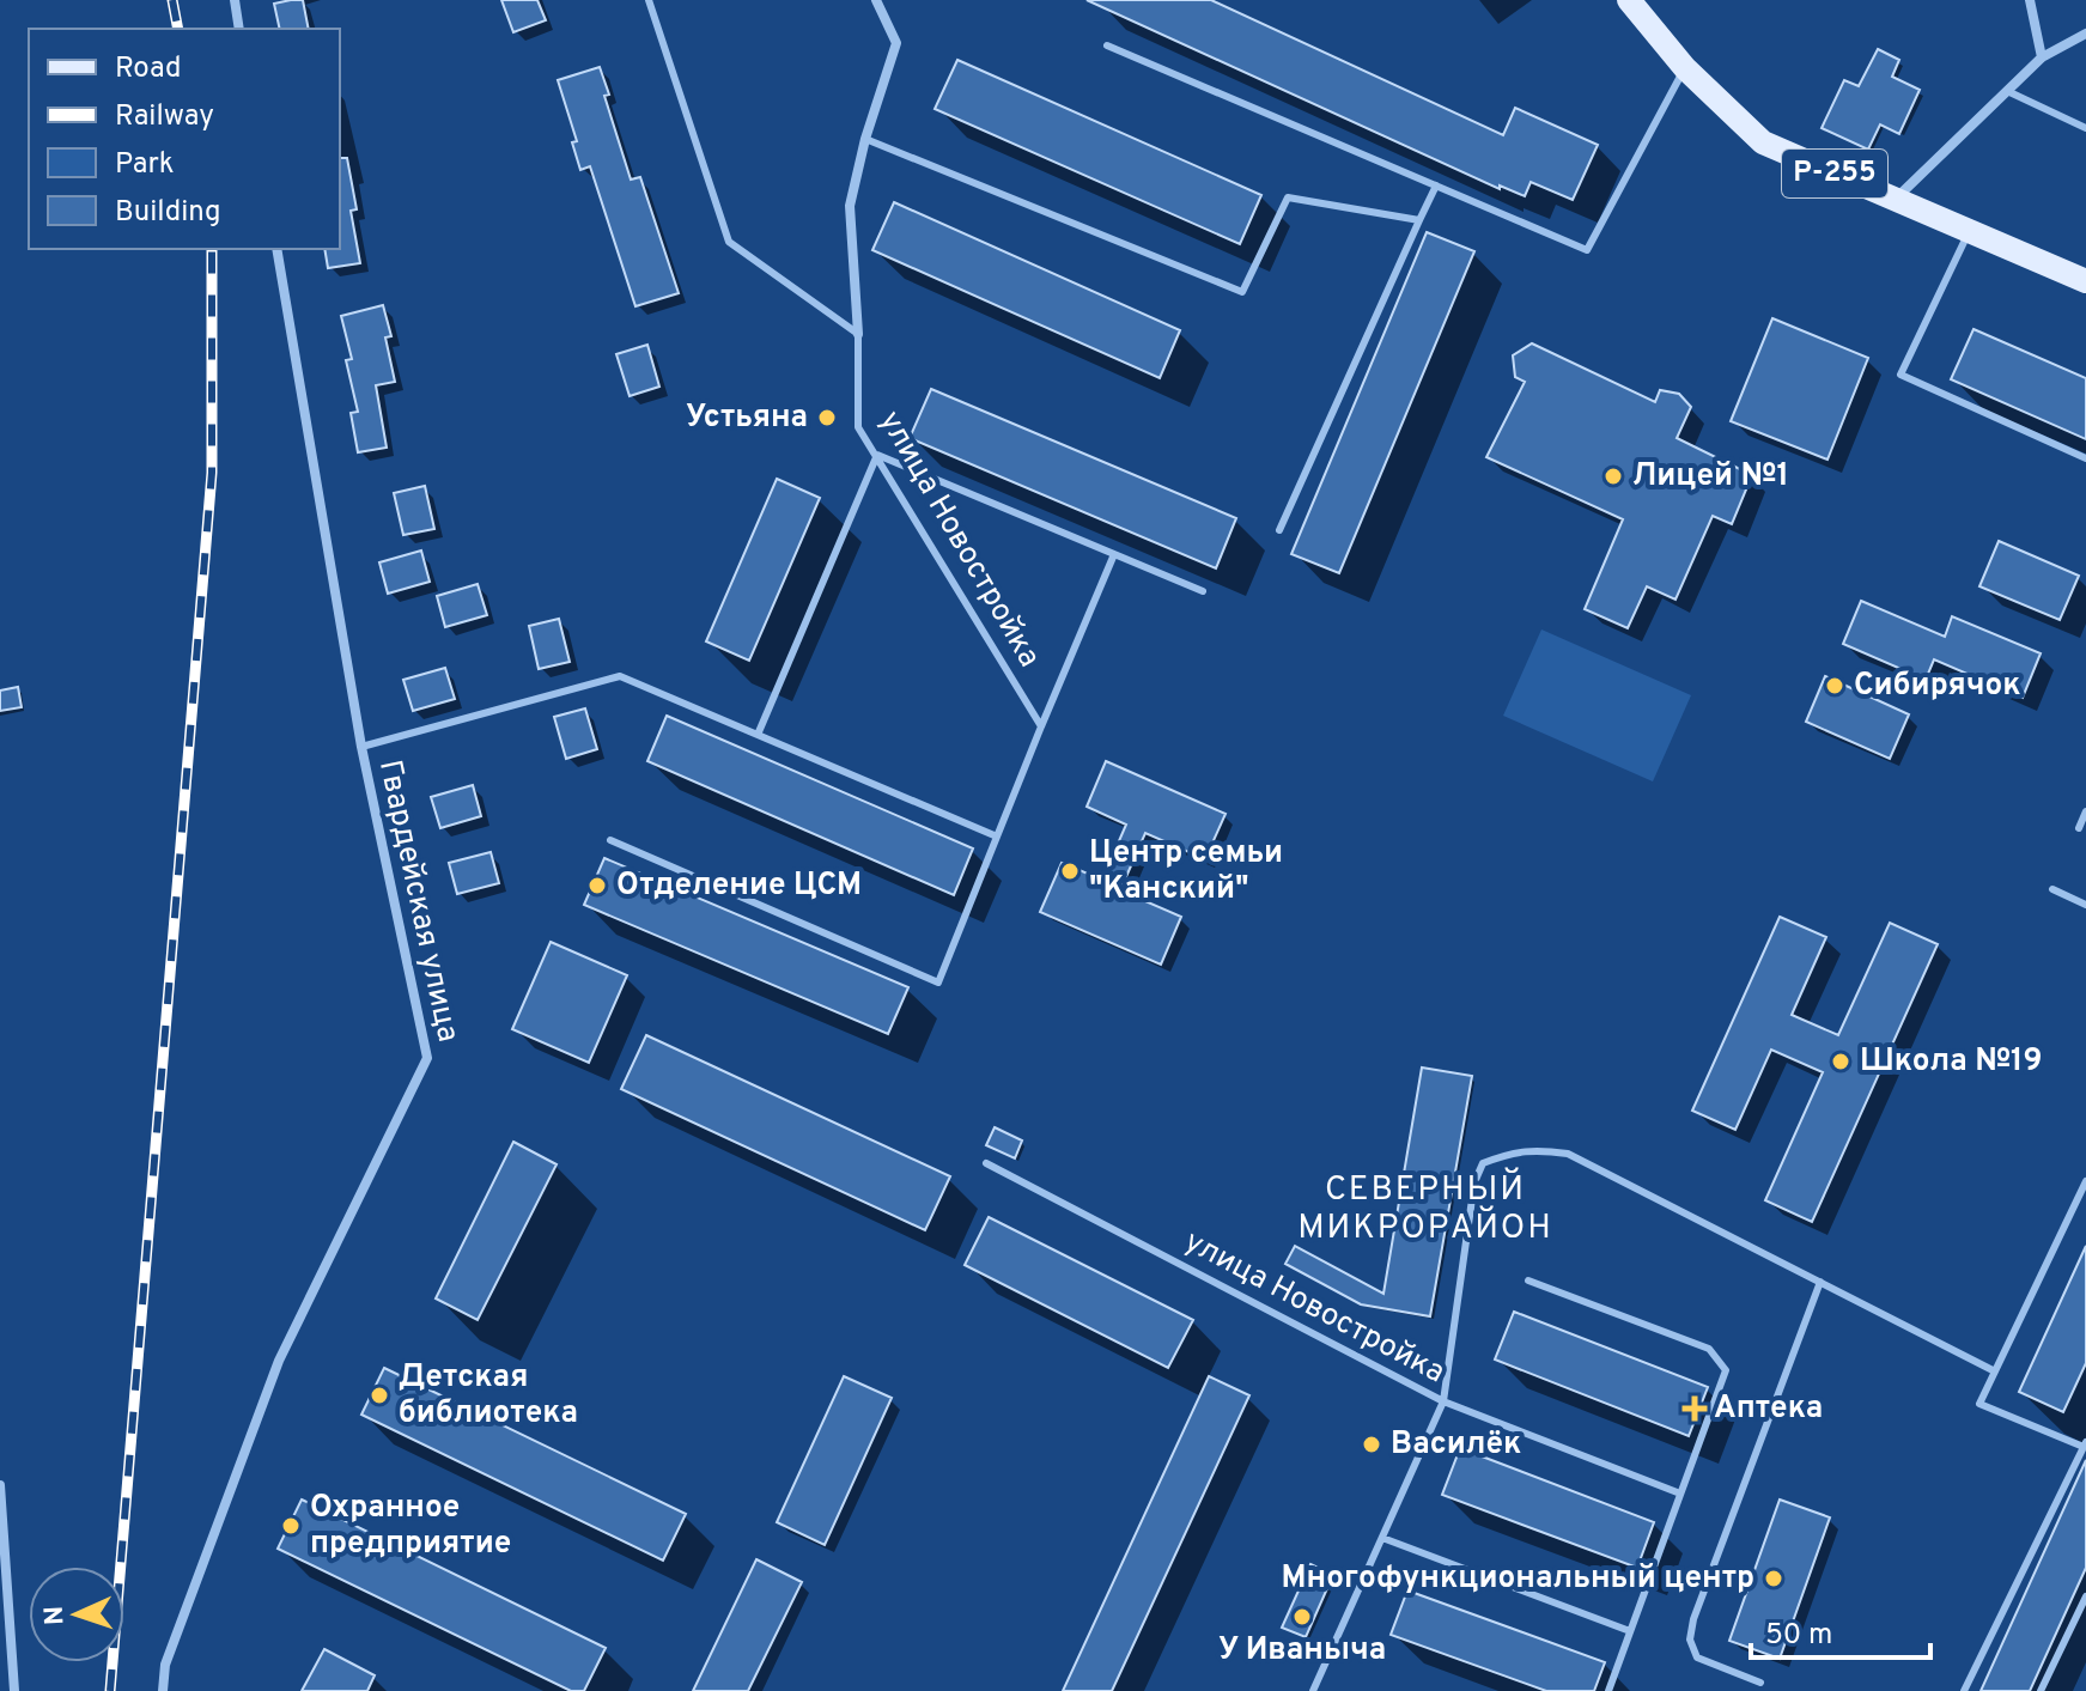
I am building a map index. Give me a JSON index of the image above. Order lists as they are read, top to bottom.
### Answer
{
  "streets": {
    "main road": ["Р-255"],
    "street": ["Гвардейская улица"],
    "lane": ["улица Новостройка"]
  },
  "districts": ["СЕВЕРНЫЙ МИКРОРАЙОН"],
  "places": {
    "other": [
      "Устьяна",
      "Лицей №1",
      "Сибирячок",
      "Центр семьи \"Канский\"",
      "Отделение ЦСМ",
      "Школа №19",
      "Детская библиотека",
      "Василёк",
      "Охранное предприятие",
      "Многофункциональный центр",
      "У Иваныча"
    ],
    "health": ["Аптека"]
  },
  "legend": [
    "Road",
    "Railway",
    "Park",
    "Building"
  ],
  "scale_bar": "50 m",
  "north": "left"
}
